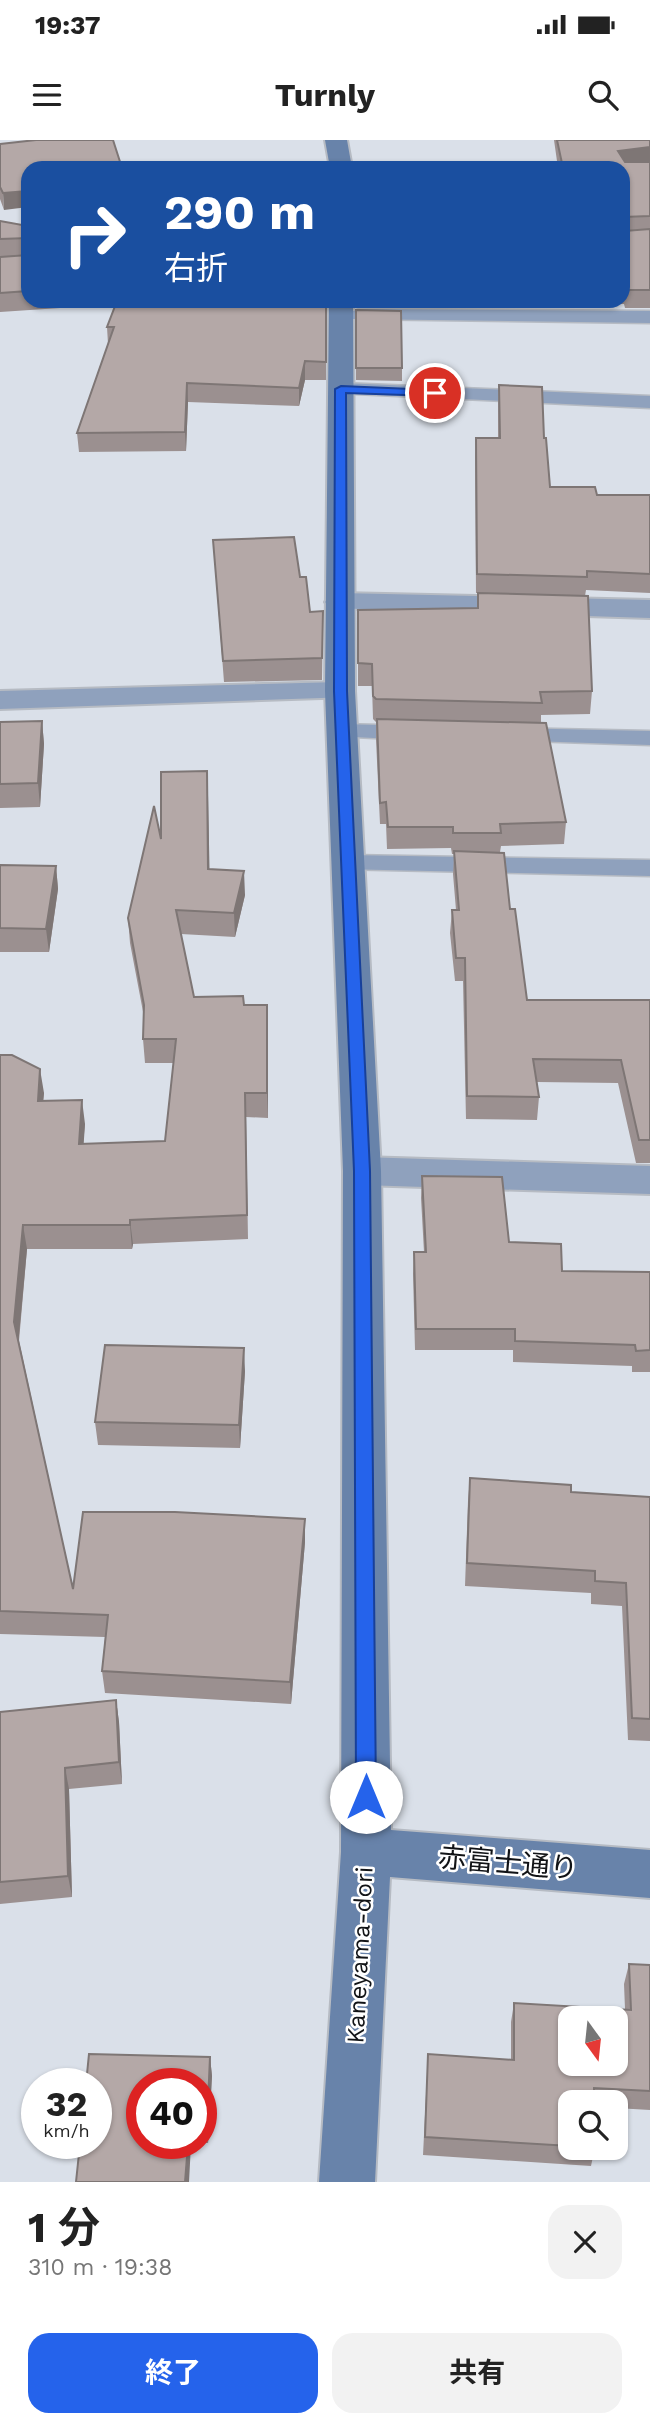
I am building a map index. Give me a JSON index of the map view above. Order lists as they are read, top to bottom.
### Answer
{
  "streets": {
    "street": ["赤富士通り", "Kaneyama-dori"]
  },
  "crossings": [
    ["赤富士通り", "Kaneyama-dori"]
  ],
  "north": "bottom",
  "page": {
    "status": "19:37",
    "header": "Turnly",
    "turn": ["290 m", "右折"],
    "speed": "32 km/h",
    "limit": "40",
    "heading": ["1 分", "310 m · 19:38"],
    "buttons": ["終了", "共有"]
  }
}
